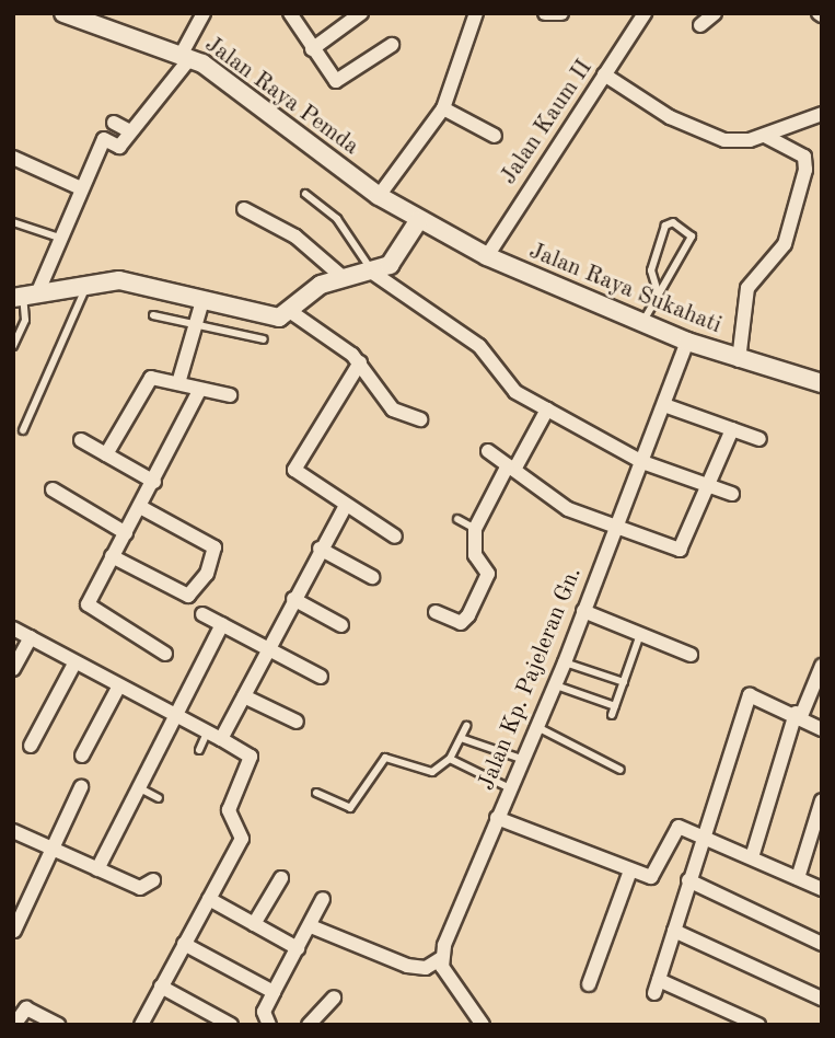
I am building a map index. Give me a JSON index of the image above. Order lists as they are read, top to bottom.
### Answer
{
  "streets": {
    "main road": ["Jalan Raya Pemda", "Jalan Raya Sukahati"],
    "street": ["Jalan Kaum II", "Jalan Kp. Pajeleran Gn."]
  },
  "crossings": [
    ["Jalan Raya Pemda", "Jalan Raya Sukahati"],
    ["Jalan Kaum II", "Jalan Raya Sukahati"],
    ["Jalan Raya Sukahati", "Jalan Kp. Pajeleran Gn."]
  ]
}
